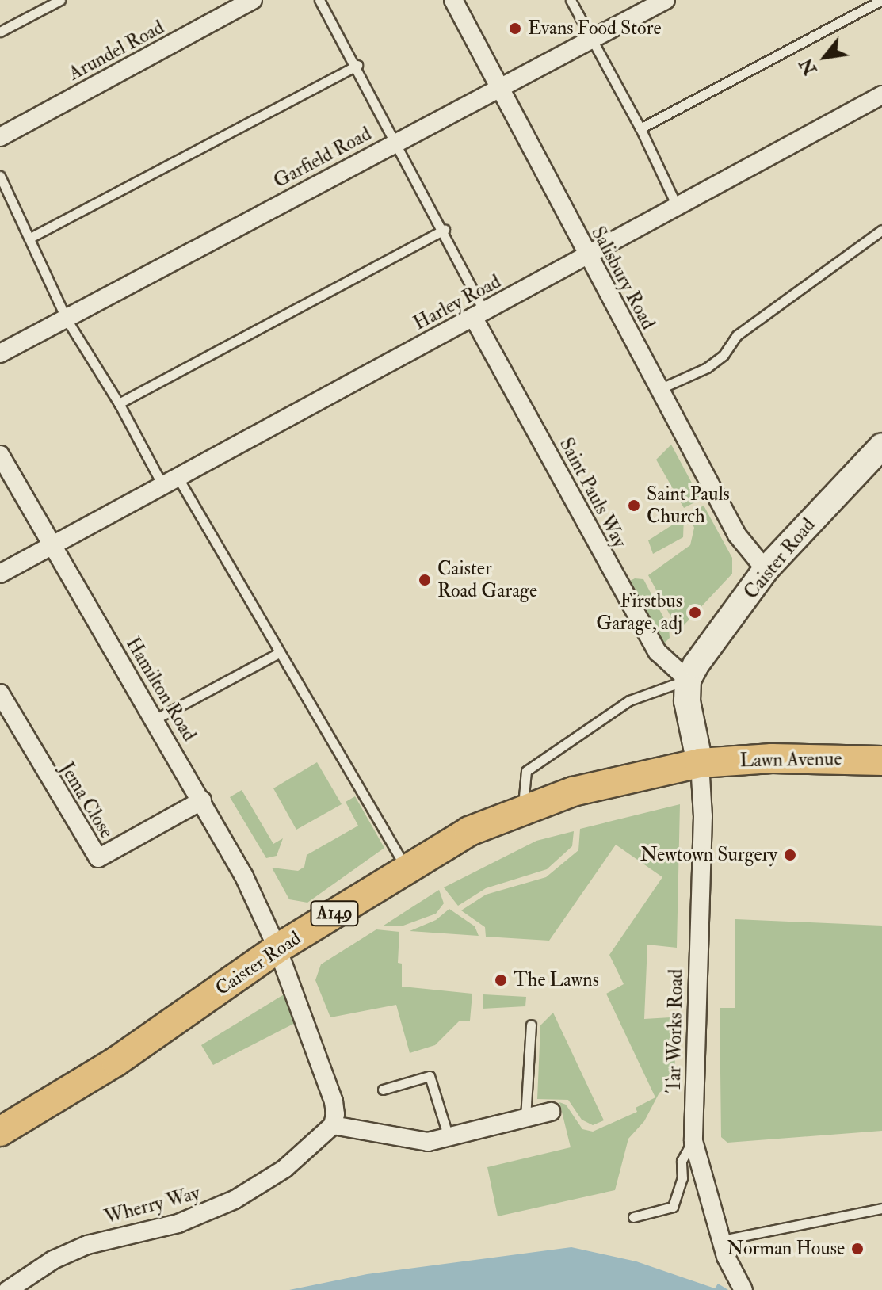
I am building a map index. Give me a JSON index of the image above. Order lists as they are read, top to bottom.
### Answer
{
  "streets": {
    "main road": ["Caister Road", "Lawn Avenue", "A149"],
    "street": [
      "Arundel Road",
      "Garfield Road",
      "Salisbury Road",
      "Harley Road",
      "Saint Pauls Way",
      "Hamilton Road",
      "Jema Close",
      "Tar Works Road",
      "Wherry Way"
    ]
  },
  "crossings": [
    ["Garfield Road", "Salisbury Road"],
    ["Salisbury Road", "Harley Road"],
    ["Salisbury Road", "Caister Road"],
    ["Harley Road", "Saint Pauls Way"],
    ["Harley Road", "Hamilton Road"],
    ["Saint Pauls Way", "Caister Road"],
    ["Caister Road", "Hamilton Road"],
    ["Caister Road", "Lawn Avenue"],
    ["Caister Road", "Tar Works Road"],
    ["Hamilton Road", "Jema Close"],
    ["Lawn Avenue", "Tar Works Road"]
  ],
  "places": [
    "Evans Food Store",
    "Saint Pauls Church",
    "Caister Road Garage",
    "Firstbus Garage, adj",
    "Newtown Surgery",
    "The Lawns",
    "Norman House"
  ],
  "north": "bottom left"
}
